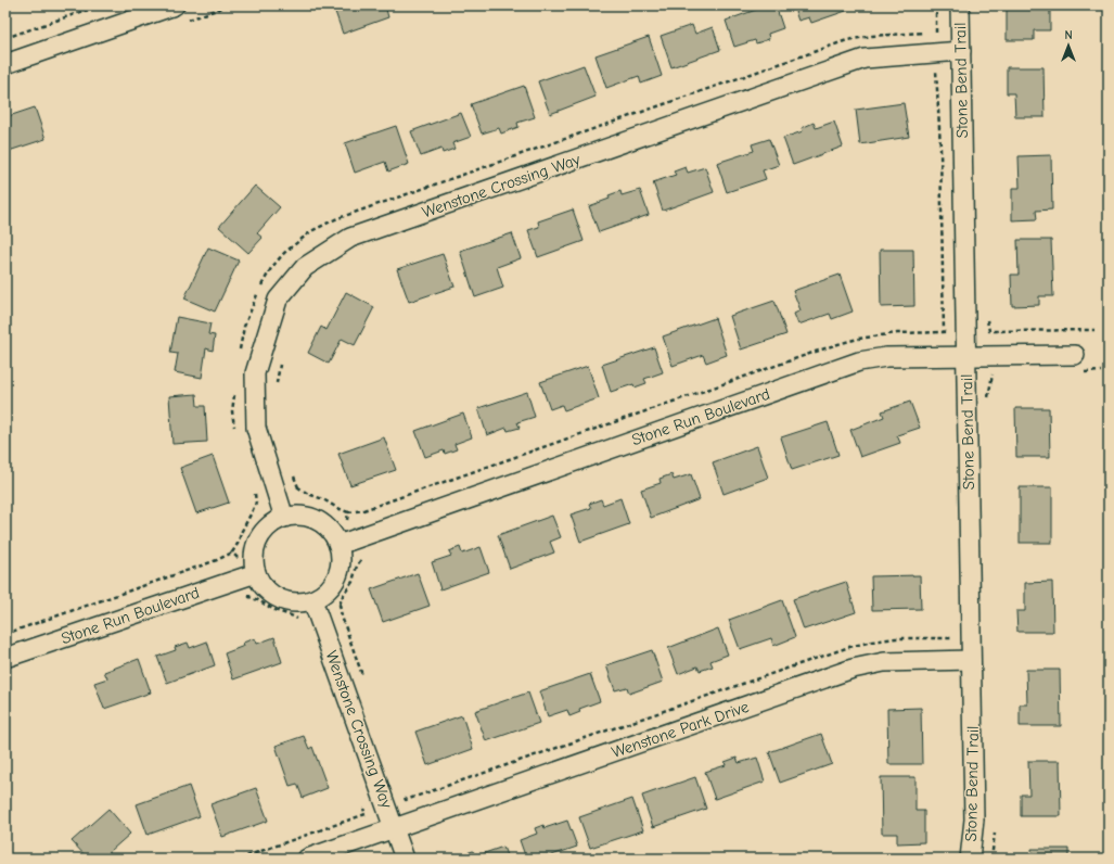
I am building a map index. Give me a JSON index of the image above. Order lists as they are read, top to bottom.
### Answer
{
  "streets": {
    "street": [
      "Stone Bend Trail",
      "Wenstone Crossing Way",
      "Stone Run Boulevard",
      "Wenstone Park Drive"
    ]
  },
  "crossings": [
    ["Stone Bend Trail", "Wenstone Crossing Way"],
    ["Stone Bend Trail", "Stone Run Boulevard"],
    ["Stone Bend Trail", "Wenstone Park Drive"],
    ["Wenstone Crossing Way", "Stone Run Boulevard"],
    ["Wenstone Crossing Way", "Wenstone Park Drive"]
  ],
  "north": "top"
}
